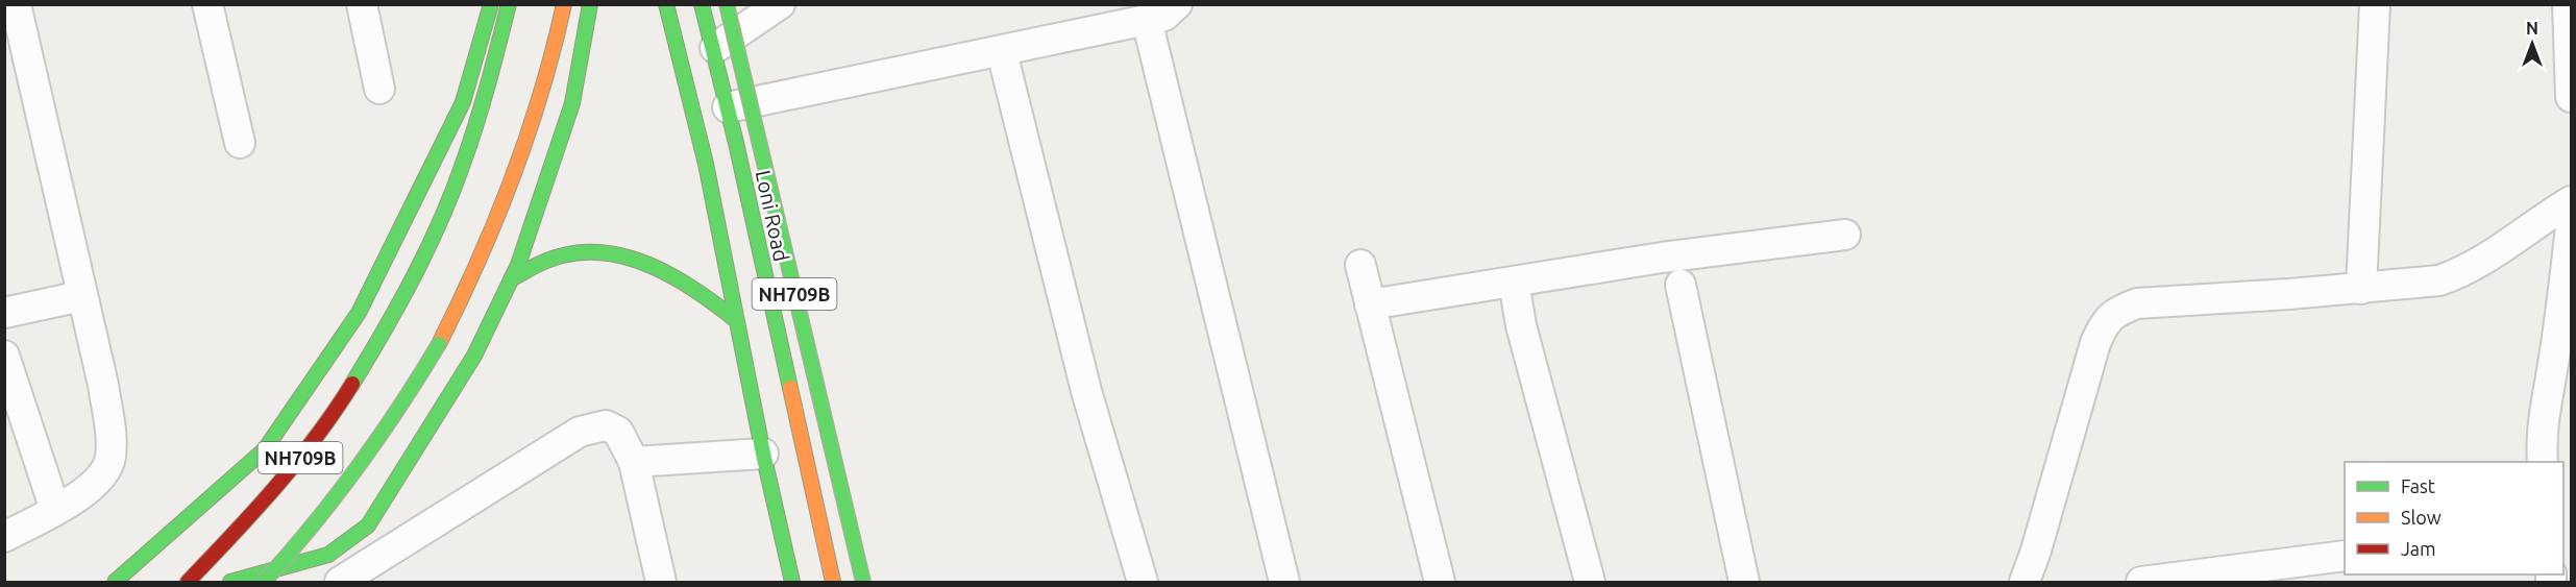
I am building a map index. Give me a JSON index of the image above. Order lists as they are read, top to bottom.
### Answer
{
  "streets": {
    "main road": ["Loni Road", "NH709B"]
  },
  "legend": ["Fast", "Slow", "Jam"],
  "north": "top"
}
